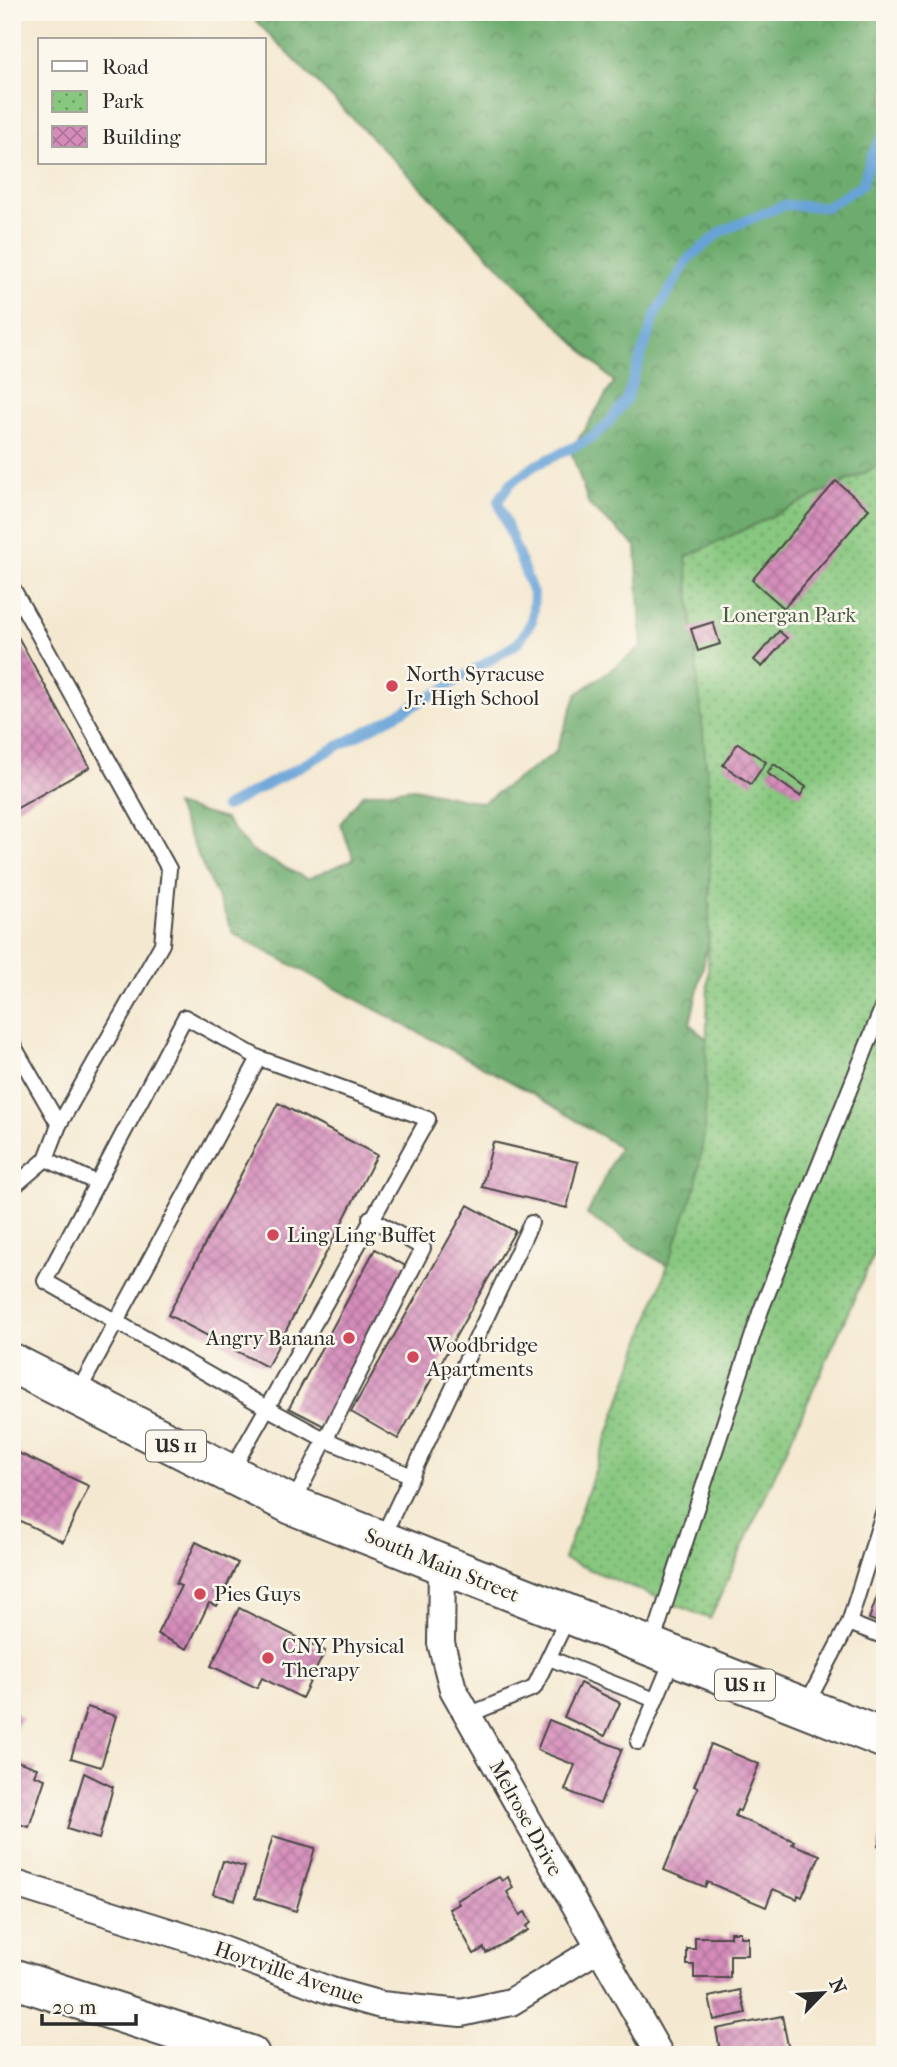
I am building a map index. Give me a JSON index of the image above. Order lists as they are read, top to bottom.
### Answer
{
  "streets": {
    "main road": ["US 11", "South Main Street"],
    "street": ["Melrose Drive", "Hoytville Avenue"]
  },
  "crossings": [
    ["South Main Street", "Melrose Drive"],
    ["Melrose Drive", "Hoytville Avenue"]
  ],
  "parks": ["Lonergan Park"],
  "places": [
    "North Syracuse Jr. High School",
    "Ling Ling Buffet",
    "Angry Banana",
    "Woodbridge Apartments",
    "Pies Guys",
    "CNY Physical Therapy"
  ],
  "legend": ["Road", "Park", "Building"],
  "scale_bar": "20 m",
  "north": "top right"
}
